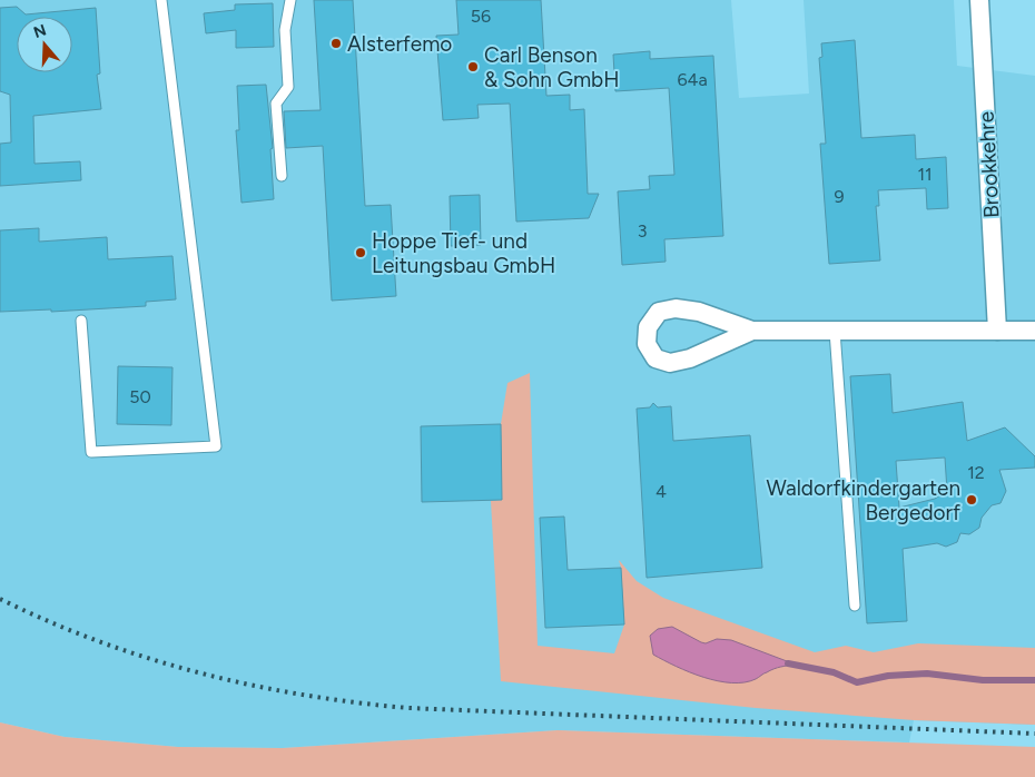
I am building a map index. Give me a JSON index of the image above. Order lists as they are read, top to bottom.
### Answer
{
  "streets": {
    "street": ["Brookkehre"]
  },
  "places": [
    "Alsterfemo",
    "Carl Benson & Sohn GmbH",
    "Hoppe Tief- und Leitungsbau GmbH",
    "Waldorfkindergarten Bergedorf"
  ],
  "house_numbers": [
    "56",
    "64a",
    "11",
    "9",
    "3",
    "50",
    "12",
    "4"
  ],
  "north": "top"
}
